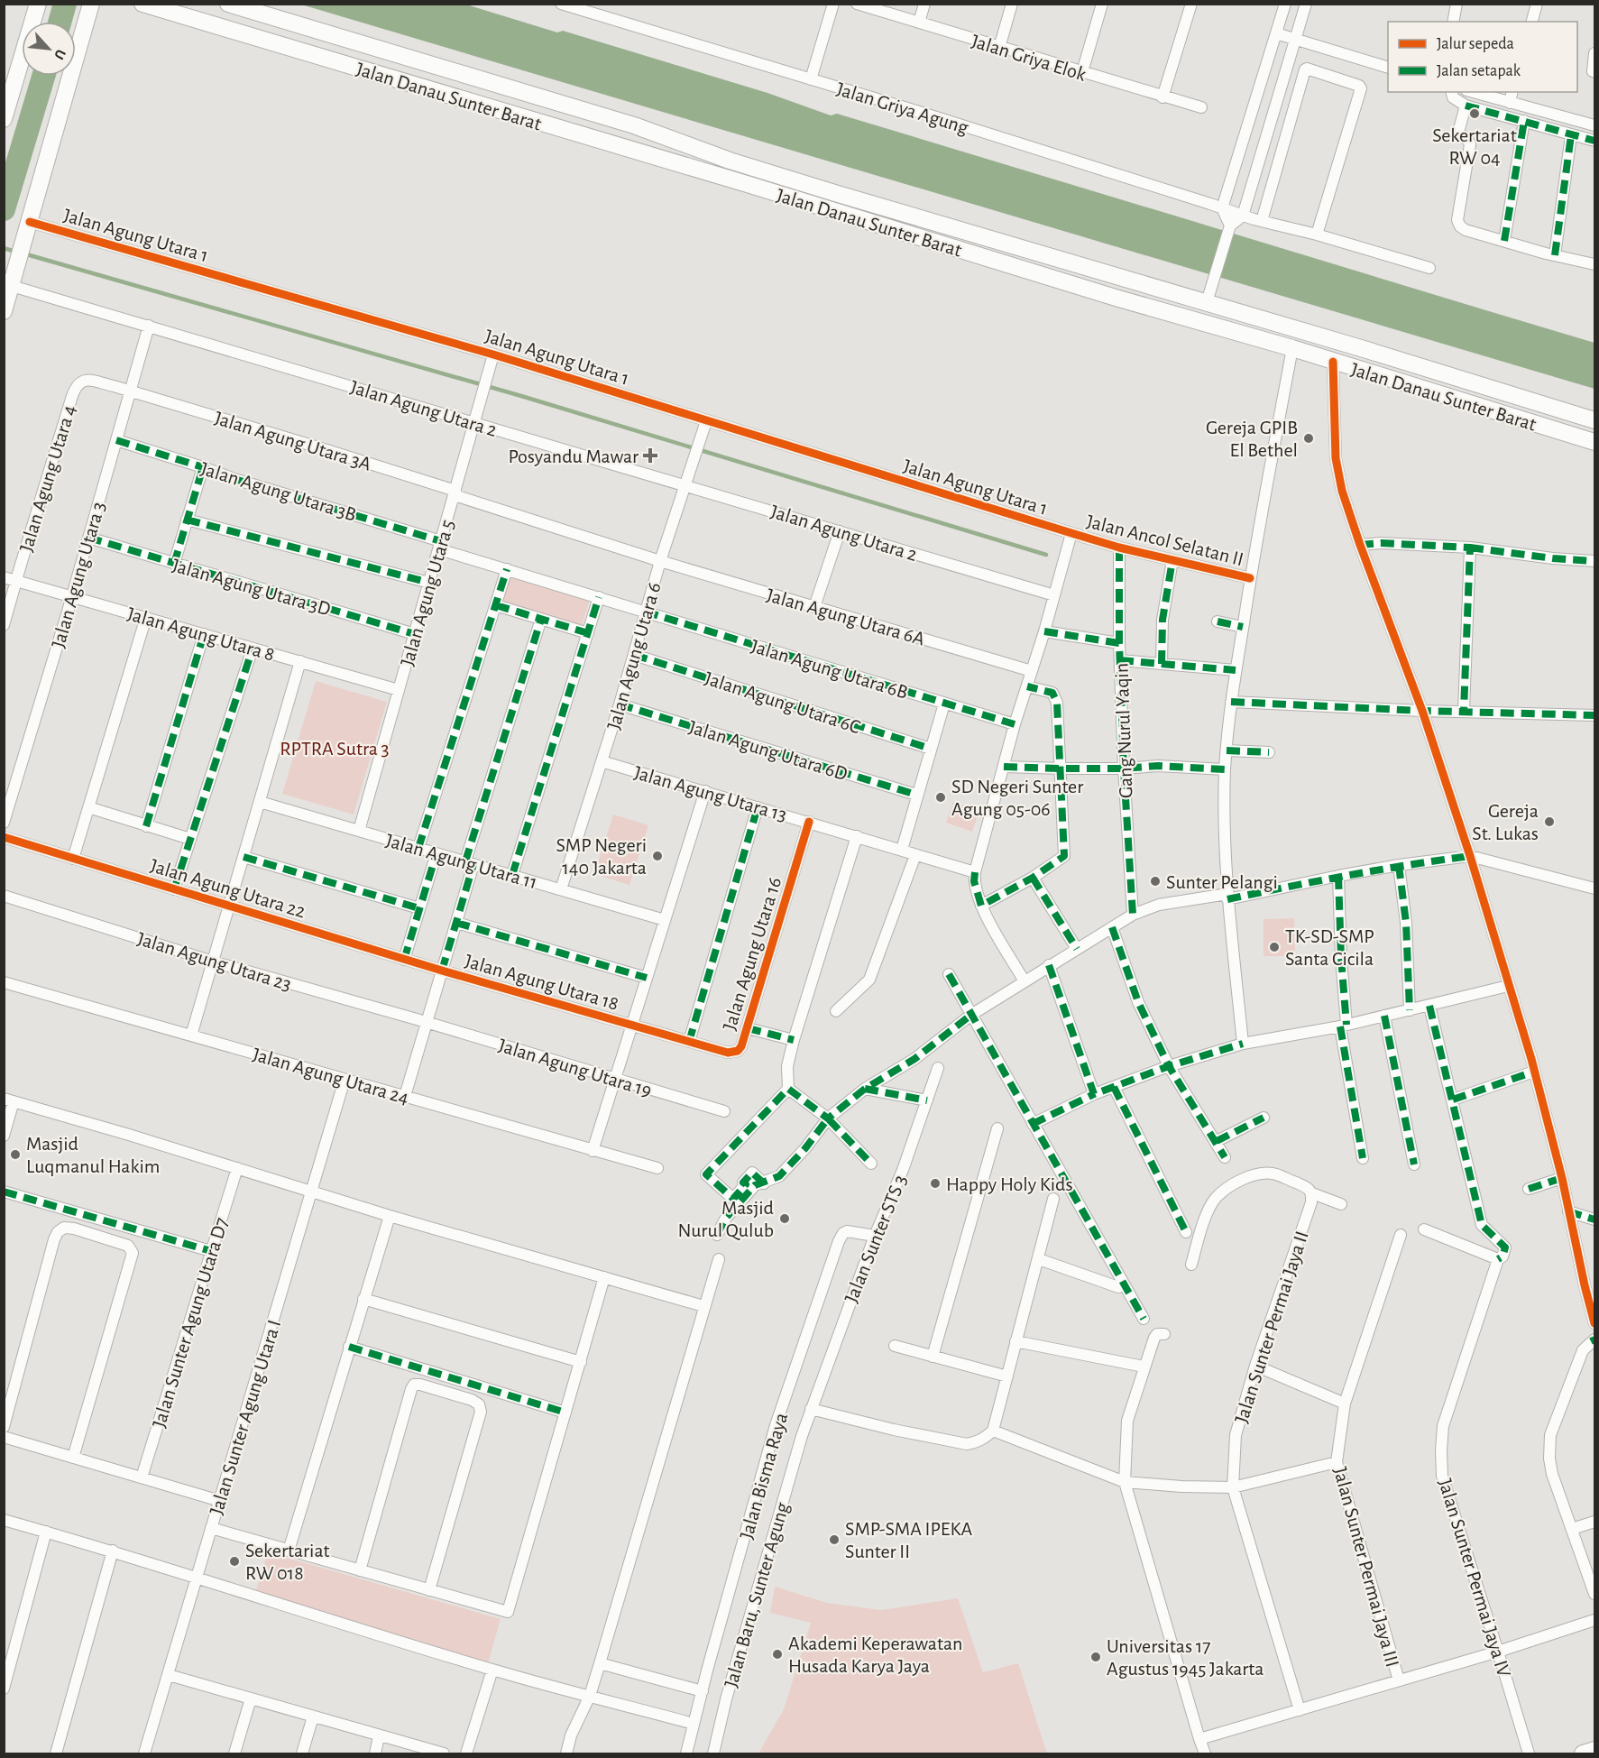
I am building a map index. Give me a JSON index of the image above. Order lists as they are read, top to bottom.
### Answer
{
  "streets": {
    "main road": ["Jalan Danau Sunter Barat"],
    "street": [
      "Jalan Griya Elok",
      "Jalan Griya Agung",
      "Jalan Agung Utara 1",
      "Jalan Agung Utara 2",
      "Jalan Agung Utara 3A",
      "Jalan Agung Utara 4",
      "Jalan Agung Utara 3B",
      "Jalan Ancol Selatan II",
      "Jalan Agung Utara 3",
      "Jalan Agung Utara 3D",
      "Jalan Agung Utara 5",
      "Jalan Agung Utara 6A",
      "Jalan Agung Utara 8",
      "Jalan Agung Utara 6",
      "Jalan Agung Utara 6B",
      "Jalan Agung Utara 6C",
      "Gang Nurul Yaqin",
      "Jalan Agung Utara 6D",
      "Jalan Agung Utara 13",
      "Jalan Agung Utara 11",
      "Jalan Agung Utara 22",
      "Jalan Agung Utara 16",
      "Jalan Agung Utara 23",
      "Jalan Agung Utara 18",
      "Jalan Agung Utara 19",
      "Jalan Agung Utara 24",
      "Jalan Sunter STS 3",
      "Jalan Sunter Agung Utara D7",
      "Jalan Sunter Permai Jaya II",
      "Jalan Sunter Agung Utara I",
      "Jalan Bisma Raya",
      "Jalan Sunter Permai Jaya III",
      "Jalan Sunter Permai Jaya IV",
      "Jalan Baru, Sunter Agung"
    ]
  },
  "crossings": [
    ["Jalan Danau Sunter Barat", "Jalan Ancol Selatan II"],
    ["Jalan Agung Utara 1", "Jalan Ancol Selatan II"],
    ["Jalan Agung Utara 1", "Jalan Agung Utara 5"],
    ["Jalan Agung Utara 1", "Jalan Agung Utara 6"],
    ["Jalan Agung Utara 2", "Jalan Ancol Selatan II"],
    ["Jalan Agung Utara 2", "Jalan Agung Utara 3"],
    ["Jalan Agung Utara 2", "Jalan Agung Utara 5"],
    ["Jalan Agung Utara 2", "Jalan Agung Utara 6"],
    ["Jalan Agung Utara 3A", "Jalan Agung Utara 4"],
    ["Jalan Agung Utara 3A", "Jalan Agung Utara 3"],
    ["Jalan Agung Utara 3A", "Jalan Agung Utara 5"],
    ["Jalan Agung Utara 3A", "Jalan Agung Utara 6A"],
    ["Jalan Agung Utara 3A", "Jalan Agung Utara 6"],
    ["Jalan Agung Utara 4", "Jalan Agung Utara 3"],
    ["Jalan Agung Utara 4", "Jalan Agung Utara 8"],
    ["Jalan Agung Utara 3B", "Jalan Agung Utara 3"],
    ["Jalan Agung Utara 3B", "Jalan Agung Utara 5"],
    ["Jalan Agung Utara 3B", "Jalan Agung Utara 6B"],
    ["Jalan Ancol Selatan II", "Jalan Agung Utara 6A"],
    ["Jalan Ancol Selatan II", "Jalan Agung Utara 6B"],
    ["Jalan Ancol Selatan II", "Gang Nurul Yaqin"],
    ["Jalan Ancol Selatan II", "Jalan Agung Utara 13"],
    ["Jalan Agung Utara 3", "Jalan Agung Utara 3D"],
    ["Jalan Agung Utara 3", "Jalan Agung Utara 8"],
    ["Jalan Agung Utara 3D", "Jalan Agung Utara 5"],
    ["Jalan Agung Utara 5", "Jalan Agung Utara 8"],
    ["Jalan Agung Utara 5", "Jalan Agung Utara 11"],
    ["Jalan Agung Utara 6A", "Jalan Agung Utara 6"],
    ["Jalan Agung Utara 6", "Jalan Agung Utara 6B"],
    ["Jalan Agung Utara 6", "Jalan Agung Utara 6C"],
    ["Jalan Agung Utara 6", "Jalan Agung Utara 6D"],
    ["Jalan Agung Utara 6", "Jalan Agung Utara 13"],
    ["Jalan Agung Utara 6", "Jalan Agung Utara 11"],
    ["Jalan Agung Utara 13", "Jalan Agung Utara 16"],
    ["Jalan Agung Utara 22", "Jalan Agung Utara 18"],
    ["Jalan Agung Utara 16", "Jalan Agung Utara 18"],
    ["Jalan Agung Utara 23", "Jalan Agung Utara 19"],
    ["Jalan Agung Utara 24", "Jalan Sunter Agung Utara I"],
    ["Jalan Sunter STS 3", "Jalan Bisma Raya"],
    ["Jalan Sunter STS 3", "Jalan Baru, Sunter Agung"]
  ],
  "parks": ["RPTRA Sutra 3"],
  "places": {
    "other": [
      "Sekertariat RW 04",
      "Gereja GPIB El Bethel",
      "SD Negeri Sunter Agung 05-06",
      "Gereja St. Lukas",
      "SMP Negeri 140 Jakarta",
      "Sunter Pelangi",
      "TK-SD-SMP Santa Cicila",
      "Masjid Luqmanul Hakim",
      "Happy Holy Kids",
      "Masjid Nurul Qulub",
      "SMP-SMA IPEKA Sunter II",
      "Sekertariat RW 018",
      "Akademi Keperawatan Husada Karya Jaya",
      "Universitas 17 Agustus 1945 Jakarta"
    ],
    "health": ["Posyandu Mawar"]
  },
  "legend": ["Jalur sepeda", "Jalan setapak"],
  "north": "bottom right"
}
